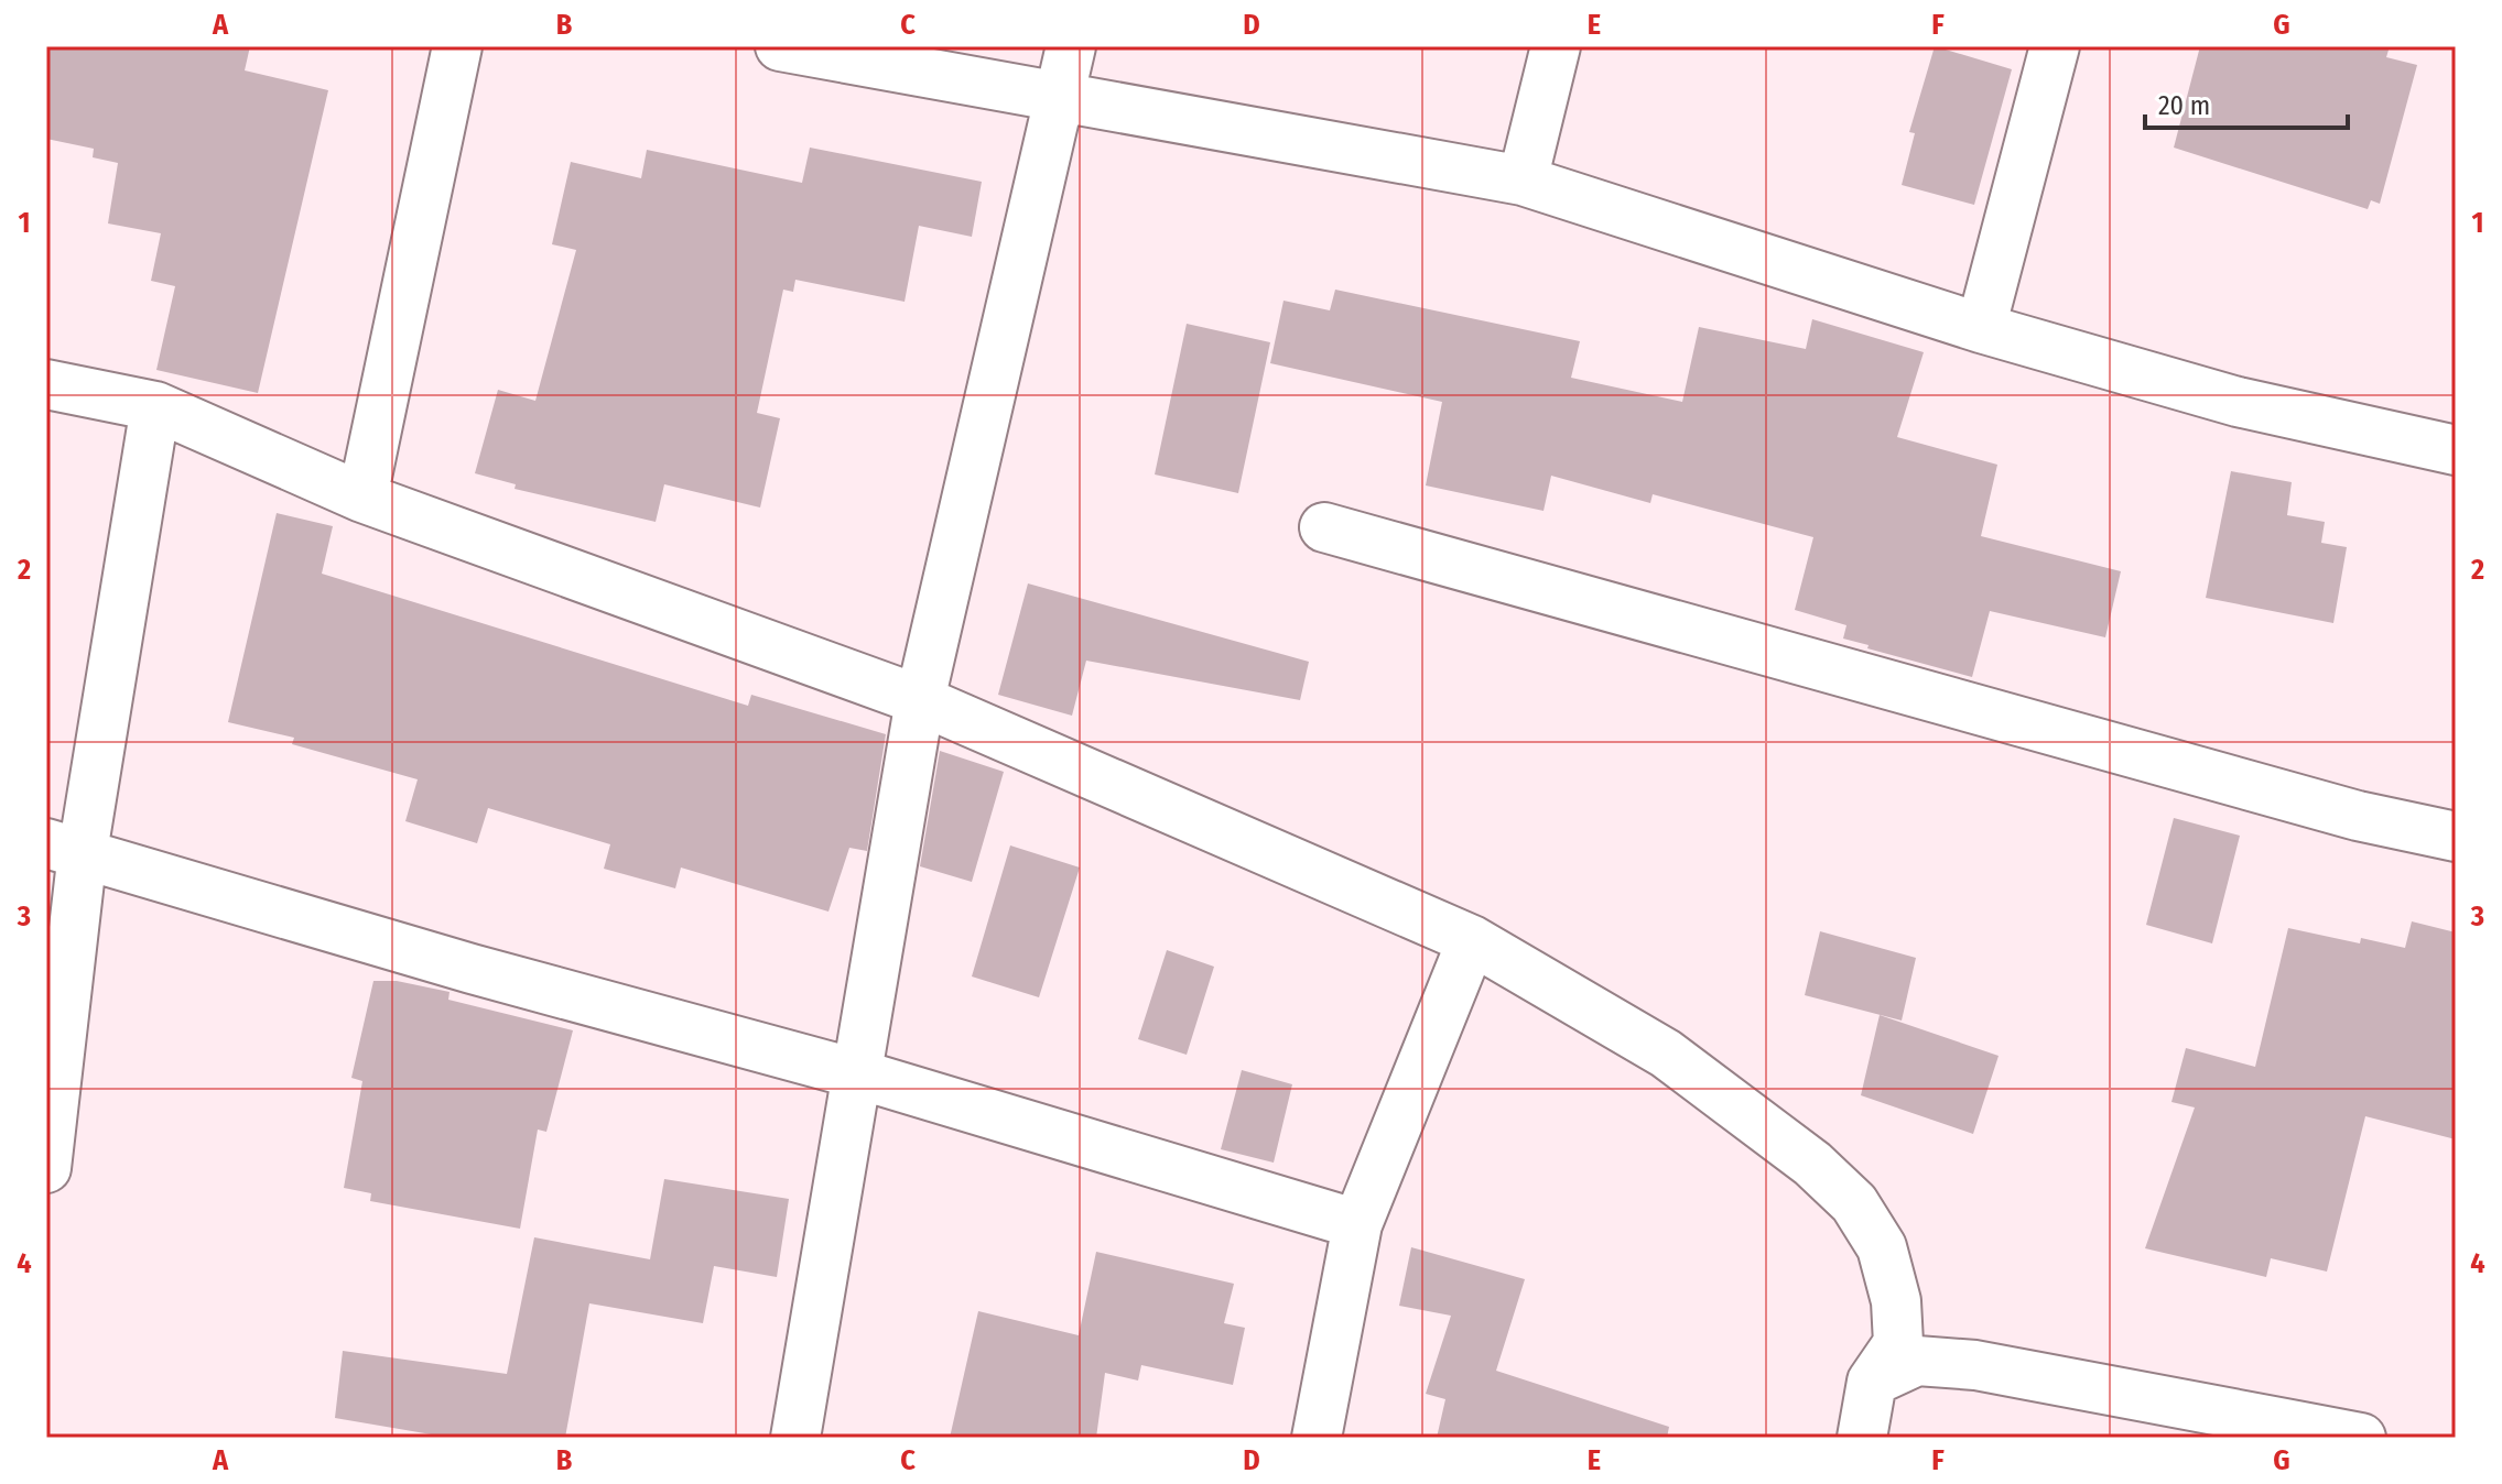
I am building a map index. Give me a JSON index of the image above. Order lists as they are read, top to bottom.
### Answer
{
  "scale_bar": "20 m",
  "grid": {
    "columns": [
      "A",
      "B",
      "C",
      "D",
      "E",
      "F",
      "G"
    ],
    "rows": [
      "1",
      "2",
      "3",
      "4"
    ]
  }
}
